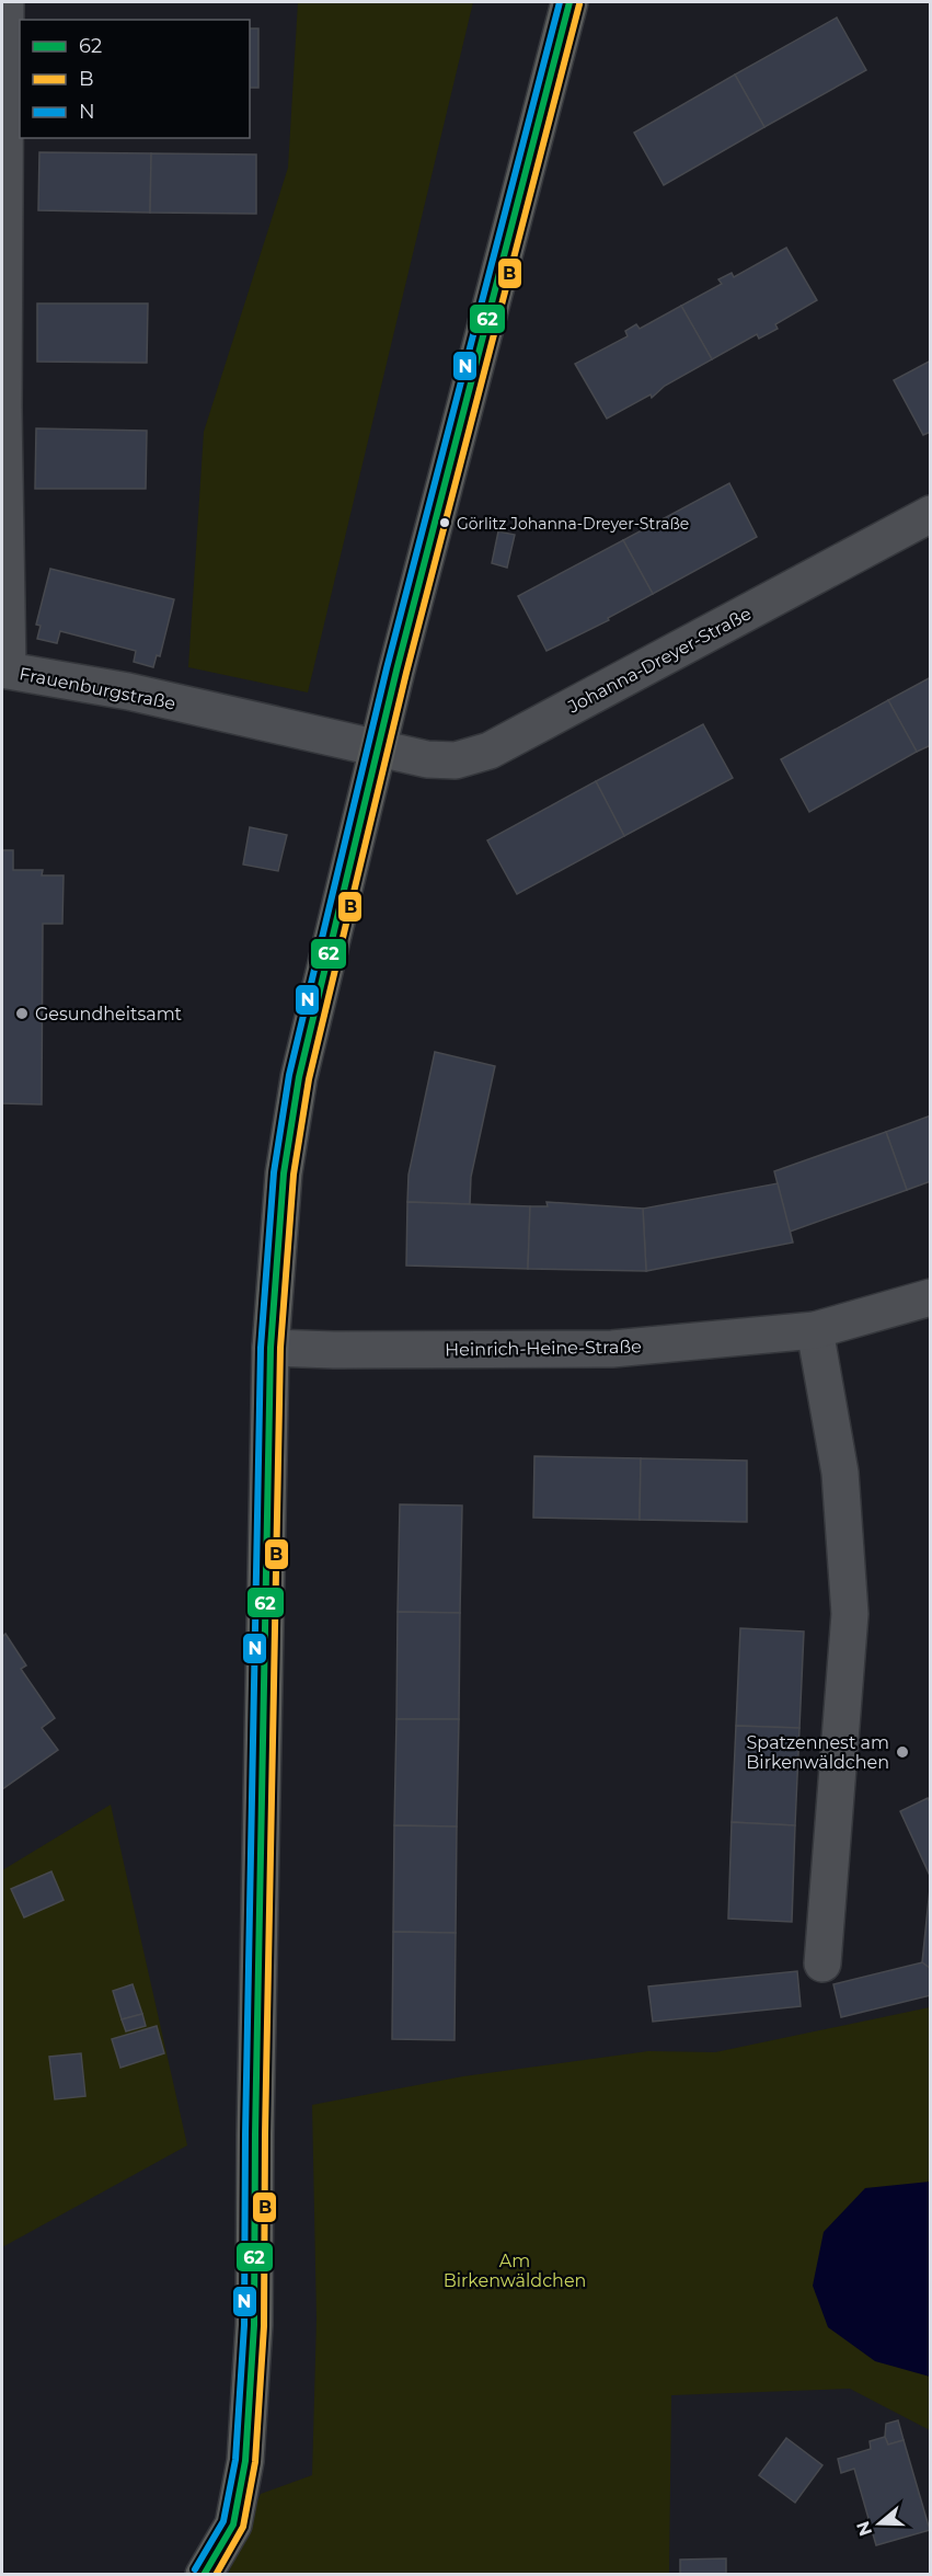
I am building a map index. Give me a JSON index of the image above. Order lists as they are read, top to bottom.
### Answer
{
  "streets": {
    "street": ["Johanna-Dreyer-Straße", "Frauenburgstraße", "Heinrich-Heine-Straße"]
  },
  "crossings": [
    ["Johanna-Dreyer-Straße", "Frauenburgstraße"]
  ],
  "parks": ["Am Birkenwäldchen"],
  "places": ["Görlitz Johanna-Dreyer-Straße", "Gesundheitsamt", "Spatzennest am Birkenwäldchen"],
  "lines": ["transit line 62", "transit line N", "transit line B"],
  "legend": ["62", "B", "N"],
  "north": "left"
}
